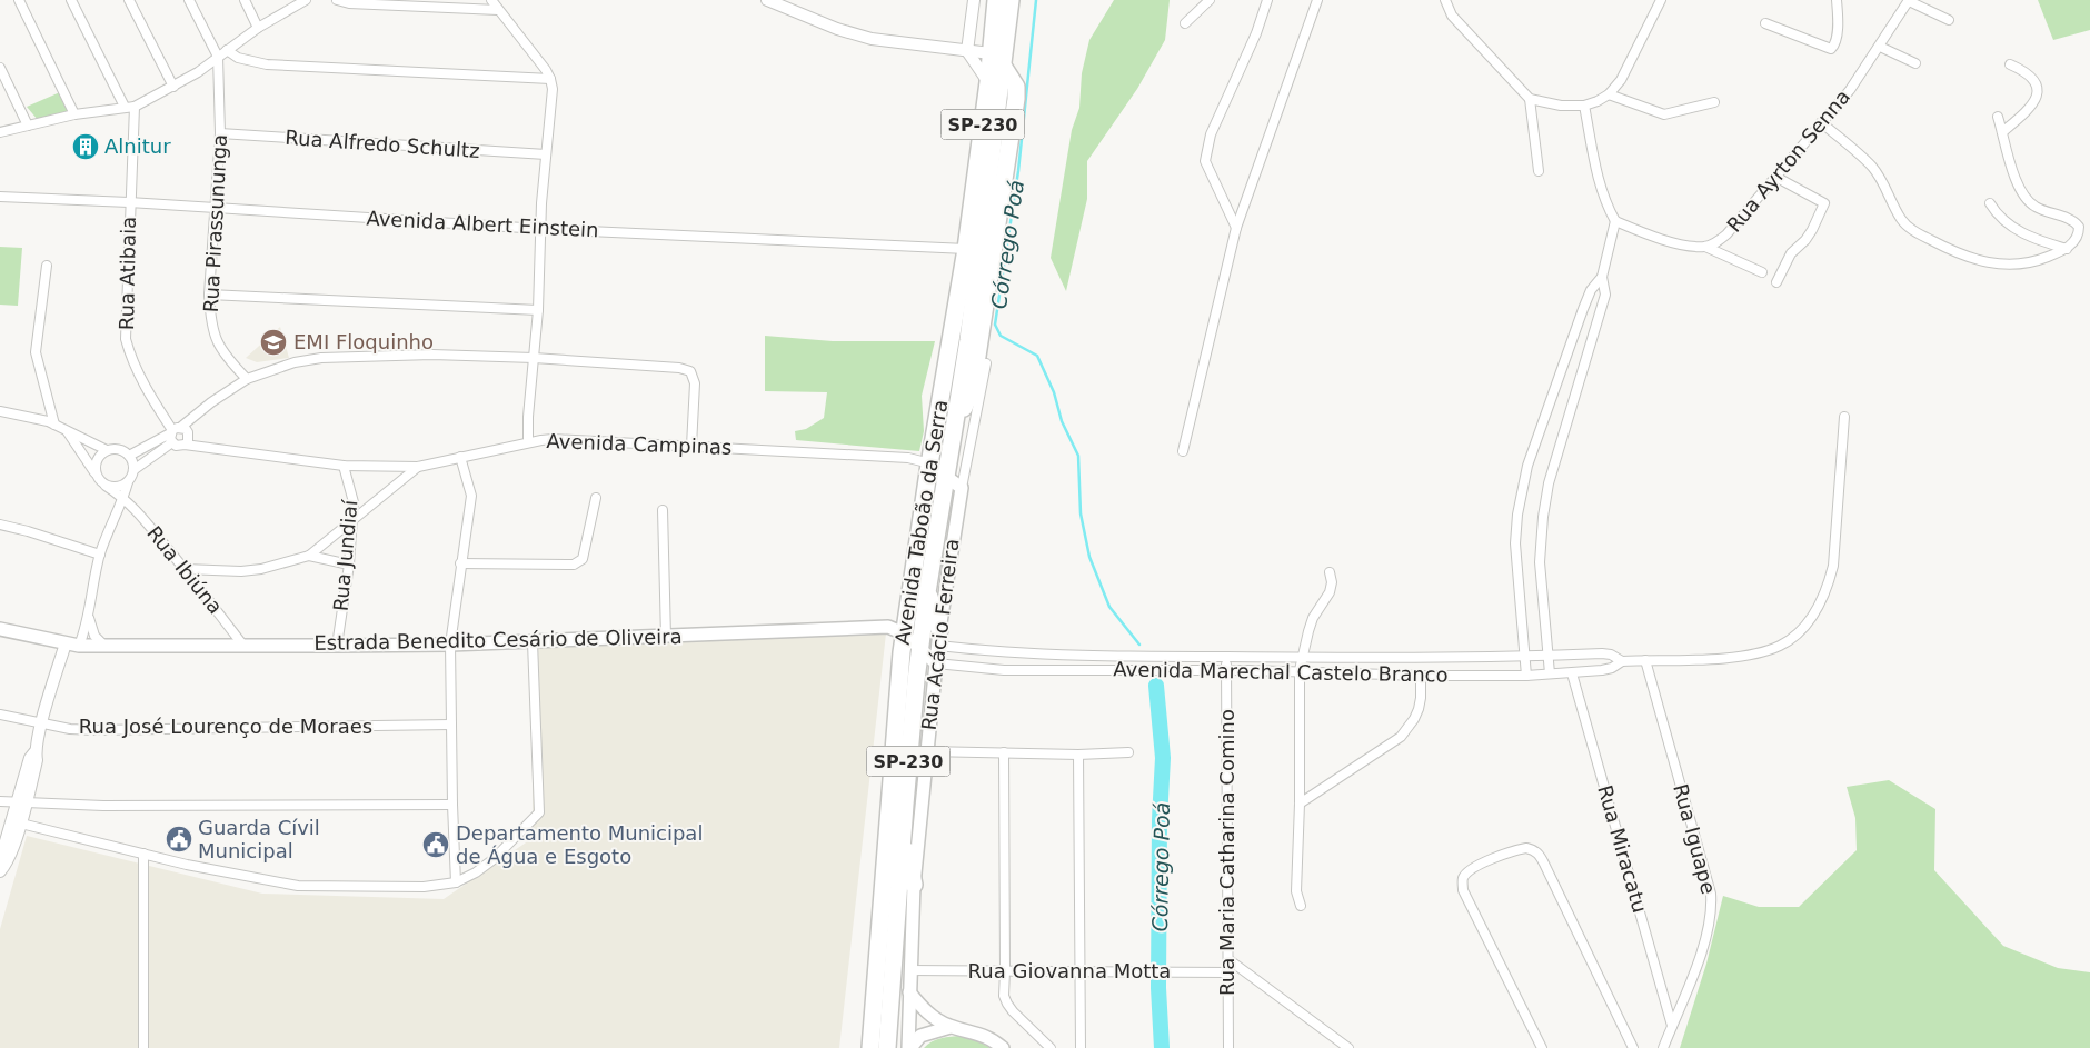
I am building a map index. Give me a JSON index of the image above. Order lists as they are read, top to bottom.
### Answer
{
  "streets": {
    "highway": ["SP-230", "Avenida Taboão da Serra"],
    "main road": ["Rua Acácio Ferreira", "Estrada Benedito Cesário de Oliveira"],
    "street": [
      "Rua Alfredo Schultz",
      "Rua Ayrton Senna",
      "Rua Pirassununga",
      "Avenida Albert Einstein",
      "Rua Atibaia",
      "Avenida Campinas",
      "Rua Jundiaí",
      "Rua Ibiúna",
      "Avenida Marechal Castelo Branco",
      "Rua José Lourenço de Moraes",
      "Rua Iguape",
      "Rua Miracatu",
      "Rua Maria Catharina Comino",
      "Rua Giovanna Motta"
    ]
  },
  "crossings": [
    ["Rua Alfredo Schultz", "Rua Pirassununga"],
    ["Rua Pirassununga", "Avenida Albert Einstein"],
    ["Avenida Albert Einstein", "Rua Atibaia"],
    ["Avenida Albert Einstein", "Avenida Taboão da Serra"],
    ["Rua Atibaia", "Avenida Campinas"],
    ["Avenida Campinas", "Avenida Taboão da Serra"],
    ["Avenida Campinas", "Rua Jundiaí"],
    ["Avenida Taboão da Serra", "Estrada Benedito Cesário de Oliveira"],
    ["Rua Jundiaí", "Estrada Benedito Cesário de Oliveira"],
    ["Rua Ibiúna", "Estrada Benedito Cesário de Oliveira"],
    ["Rua Acácio Ferreira", "Avenida Marechal Castelo Branco"],
    ["Rua Acácio Ferreira", "Rua Giovanna Motta"],
    ["Avenida Marechal Castelo Branco", "Rua Iguape"],
    ["Avenida Marechal Castelo Branco", "Rua Miracatu"],
    ["Avenida Marechal Castelo Branco", "Rua Maria Catharina Comino"],
    ["Rua Iguape", "Rua Miracatu"],
    ["Rua Maria Catharina Comino", "Rua Giovanna Motta"]
  ],
  "water": ["Córrego Poá"],
  "places": {
    "building": ["Alnitur"],
    "school or university": ["EMI Floquinho"],
    "public building": ["Guarda Cívil Municipal", "Departamento Municipal de Água e Esgoto"]
  }
}
